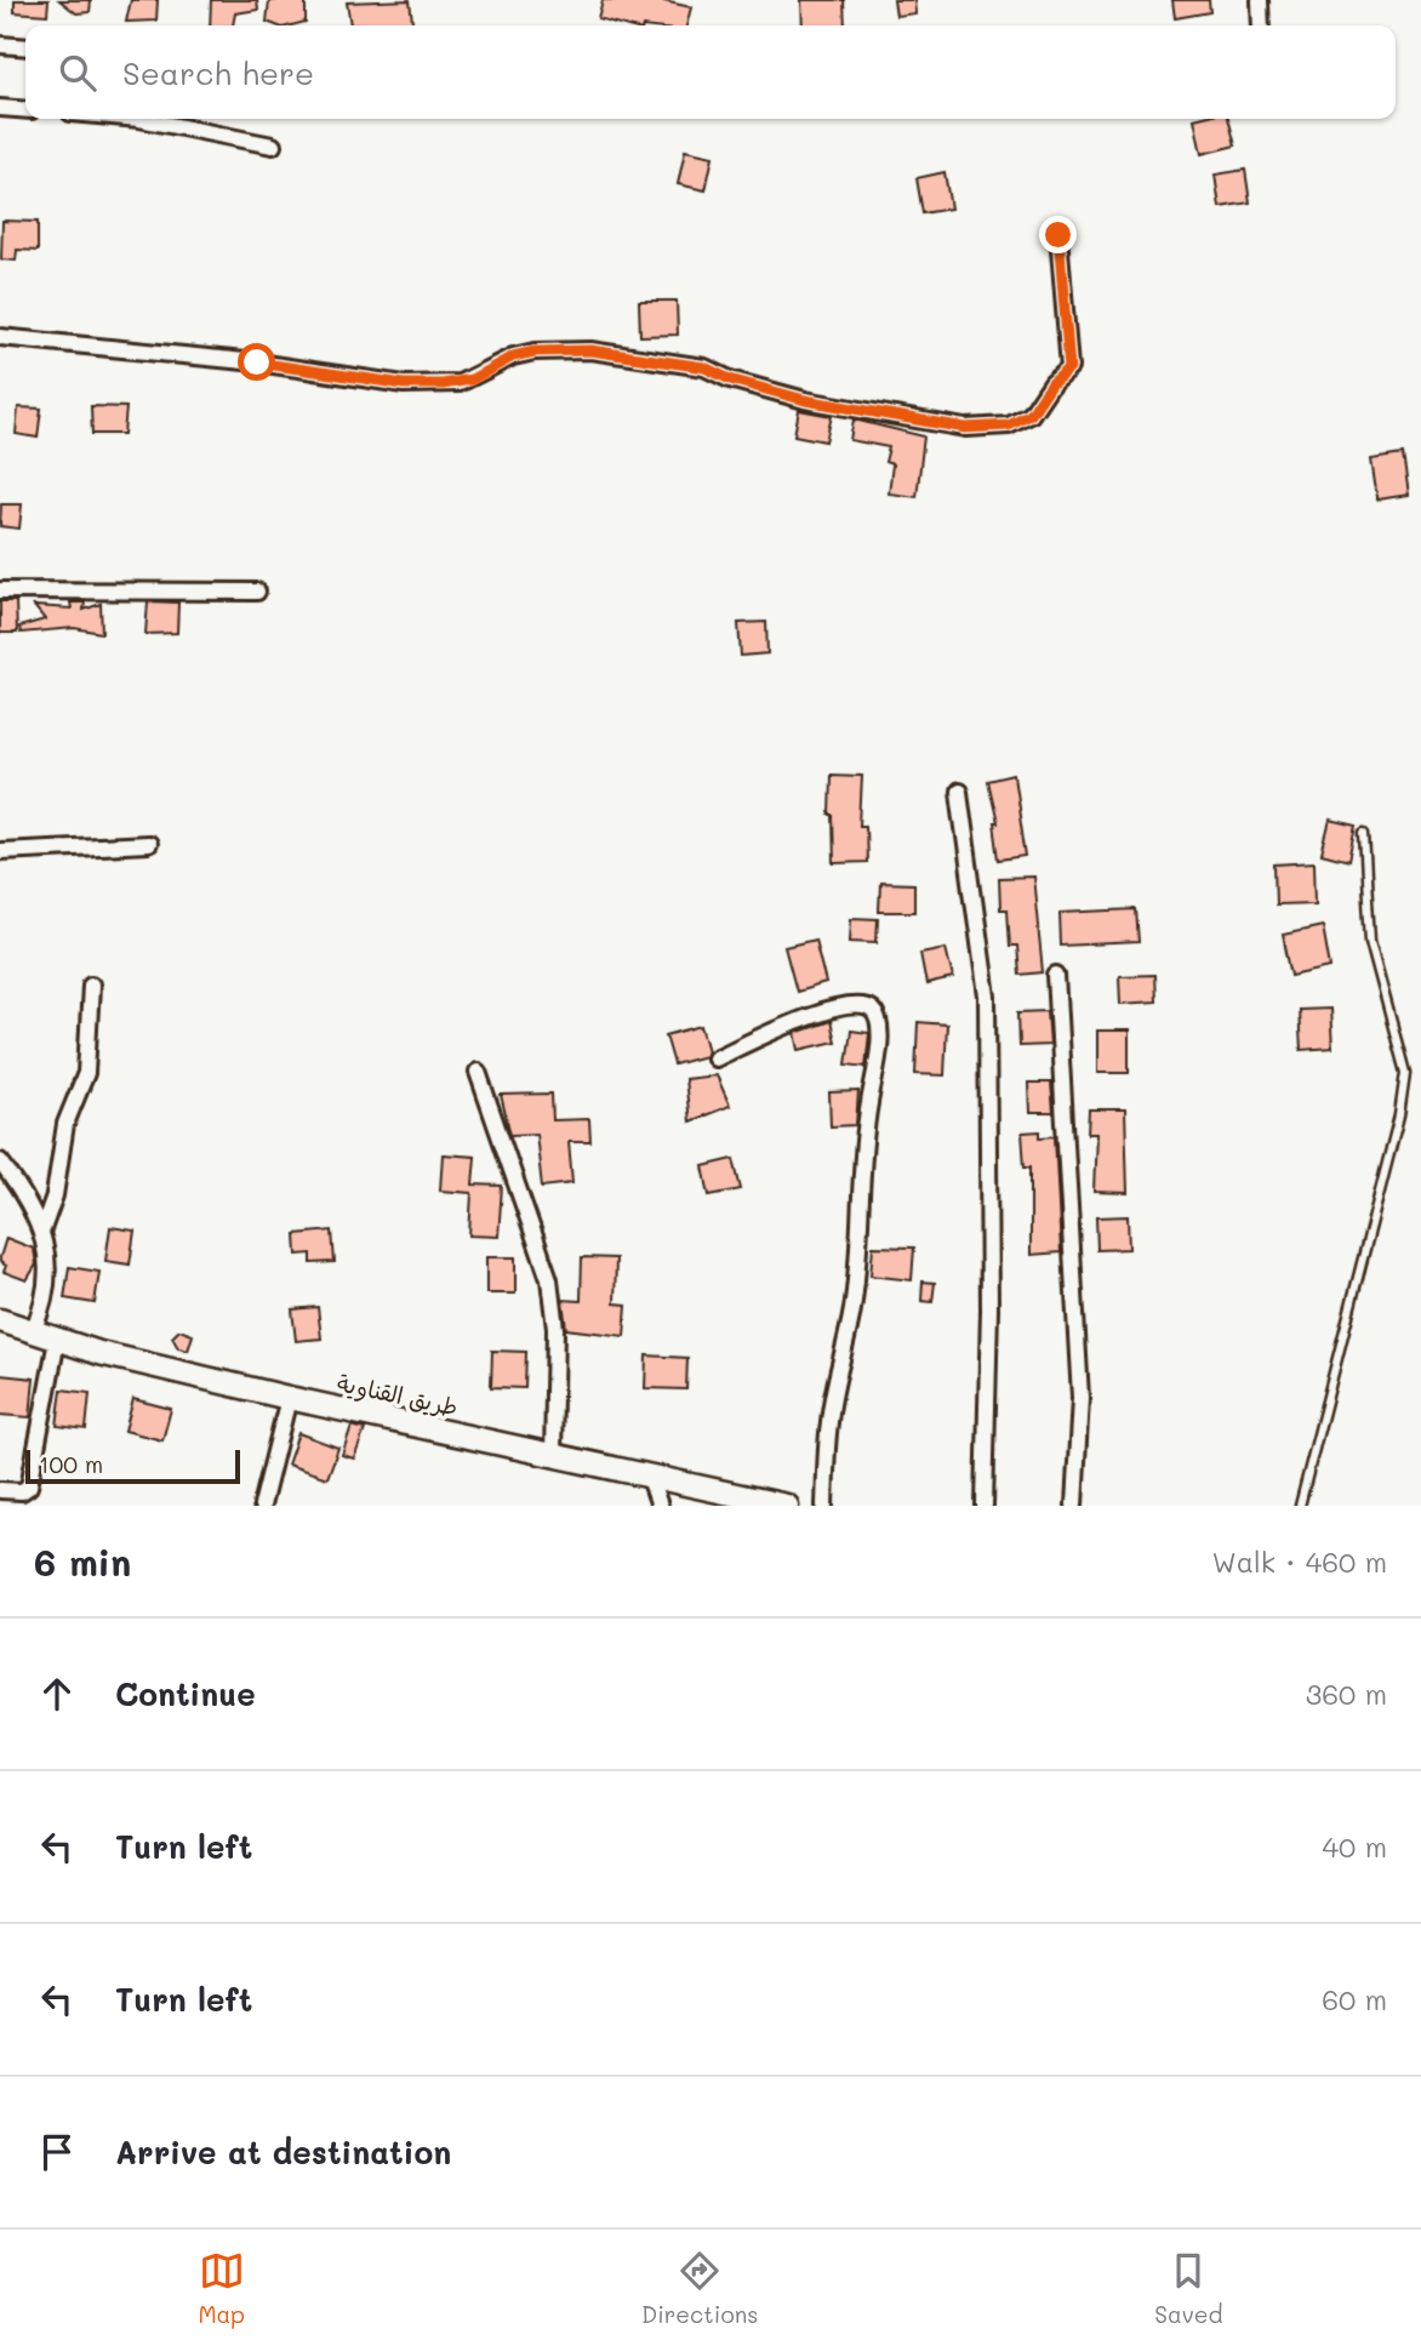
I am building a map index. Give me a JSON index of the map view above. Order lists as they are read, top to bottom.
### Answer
{
  "streets": {
    "street": ["طريق القناوية"]
  },
  "scale_bar": "100 m",
  "page": {
    "search": "Search here",
    "scale": "100 m",
    "heading": ["6 min", "Walk · 460 m"],
    "list": [
      ["Continue", "360 m"],
      ["Turn left", "40 m"],
      ["Turn left", "60 m"],
      "Arrive at destination"
    ],
    "nav": ["Map", "Directions", "Saved"]
  }
}
